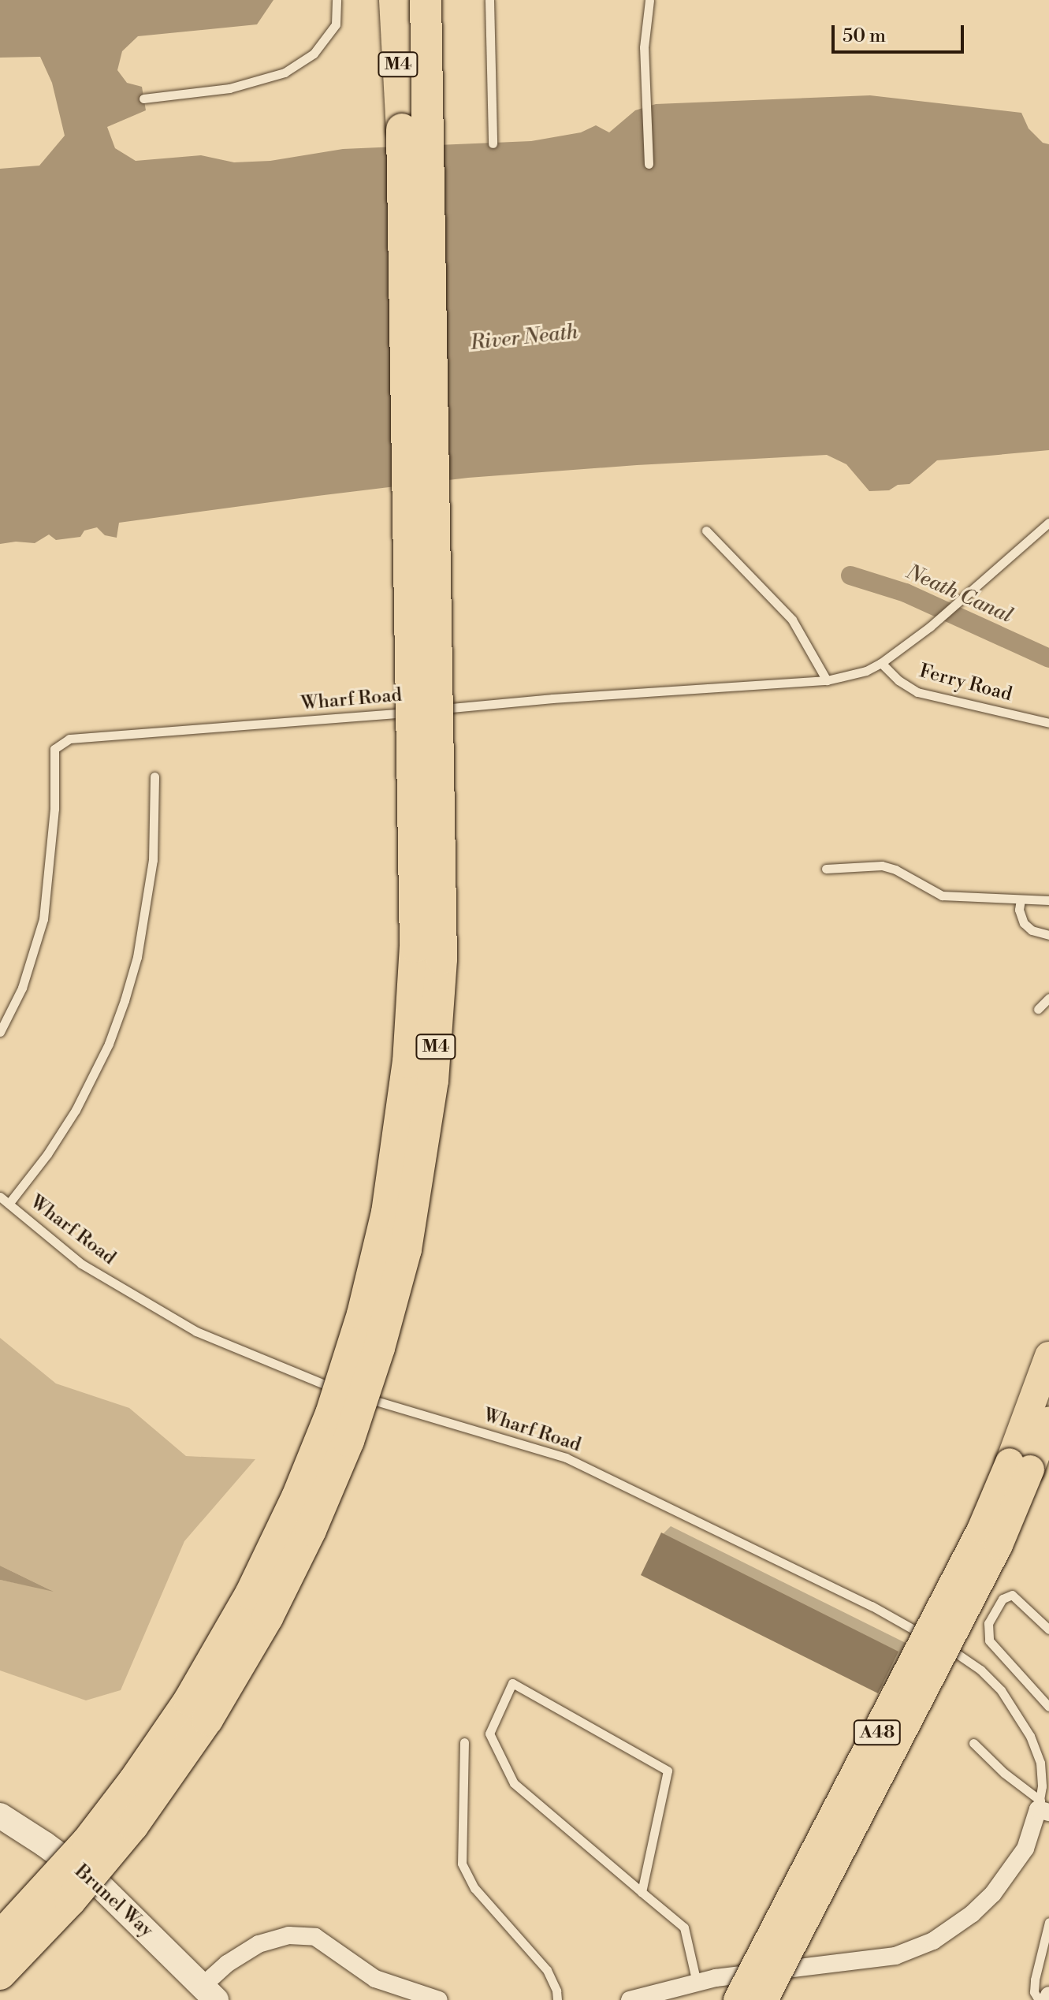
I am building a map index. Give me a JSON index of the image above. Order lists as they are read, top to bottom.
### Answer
{
  "streets": {
    "highway": ["M4"],
    "main road": ["A48"],
    "street": ["Brunel Way"],
    "lane": ["Ferry Road", "Wharf Road"]
  },
  "water": ["River Neath", "Neath Canal"],
  "scale_bar": "50 m"
}
